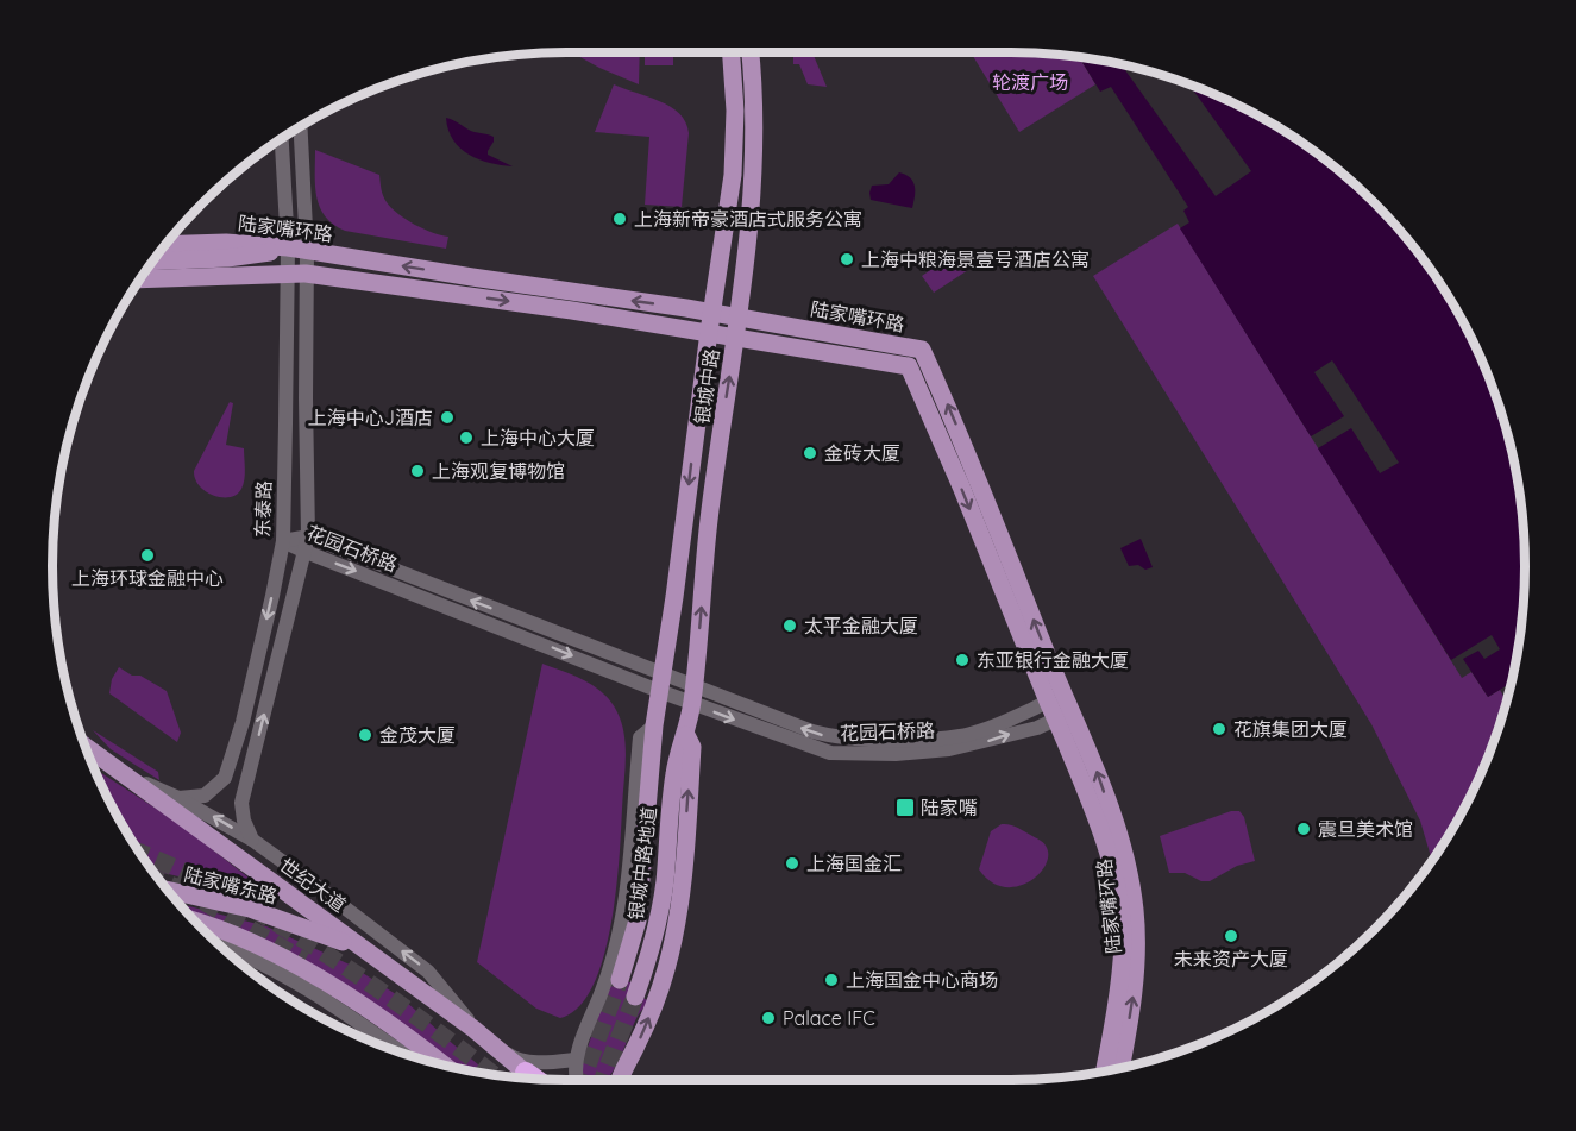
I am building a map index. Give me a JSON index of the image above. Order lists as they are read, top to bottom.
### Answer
{
  "streets": {
    "main road": [
      "陆家嘴环路",
      "银城中路",
      "银城中路地道",
      "陆家嘴东路",
      "世纪大道"
    ],
    "street": ["东泰路", "花园石桥路"]
  },
  "crossings": [
    ["陆家嘴环路", "银城中路"],
    ["陆家嘴环路", "东泰路"],
    ["陆家嘴环路", "花园石桥路"],
    ["银城中路", "花园石桥路"],
    ["银城中路", "银城中路地道"],
    ["东泰路", "花园石桥路"],
    ["陆家嘴东路", "世纪大道"]
  ],
  "parks": ["轮渡广场"],
  "places": {
    "other": [
      "上海新帝豪酒店式服务公寓",
      "上海中粮海景壹号酒店公寓",
      "上海中心J酒店",
      "上海中心大厦",
      "金砖大厦",
      "上海观复博物馆",
      "上海环球金融中心",
      "太平金融大厦",
      "东亚银行金融大厦",
      "花旗集团大厦",
      "金茂大厦",
      "震旦美术馆",
      "上海国金汇",
      "未来资产大厦",
      "上海国金中心商场",
      "Palace IFC"
    ],
    "transit": ["陆家嘴"]
  }
}
